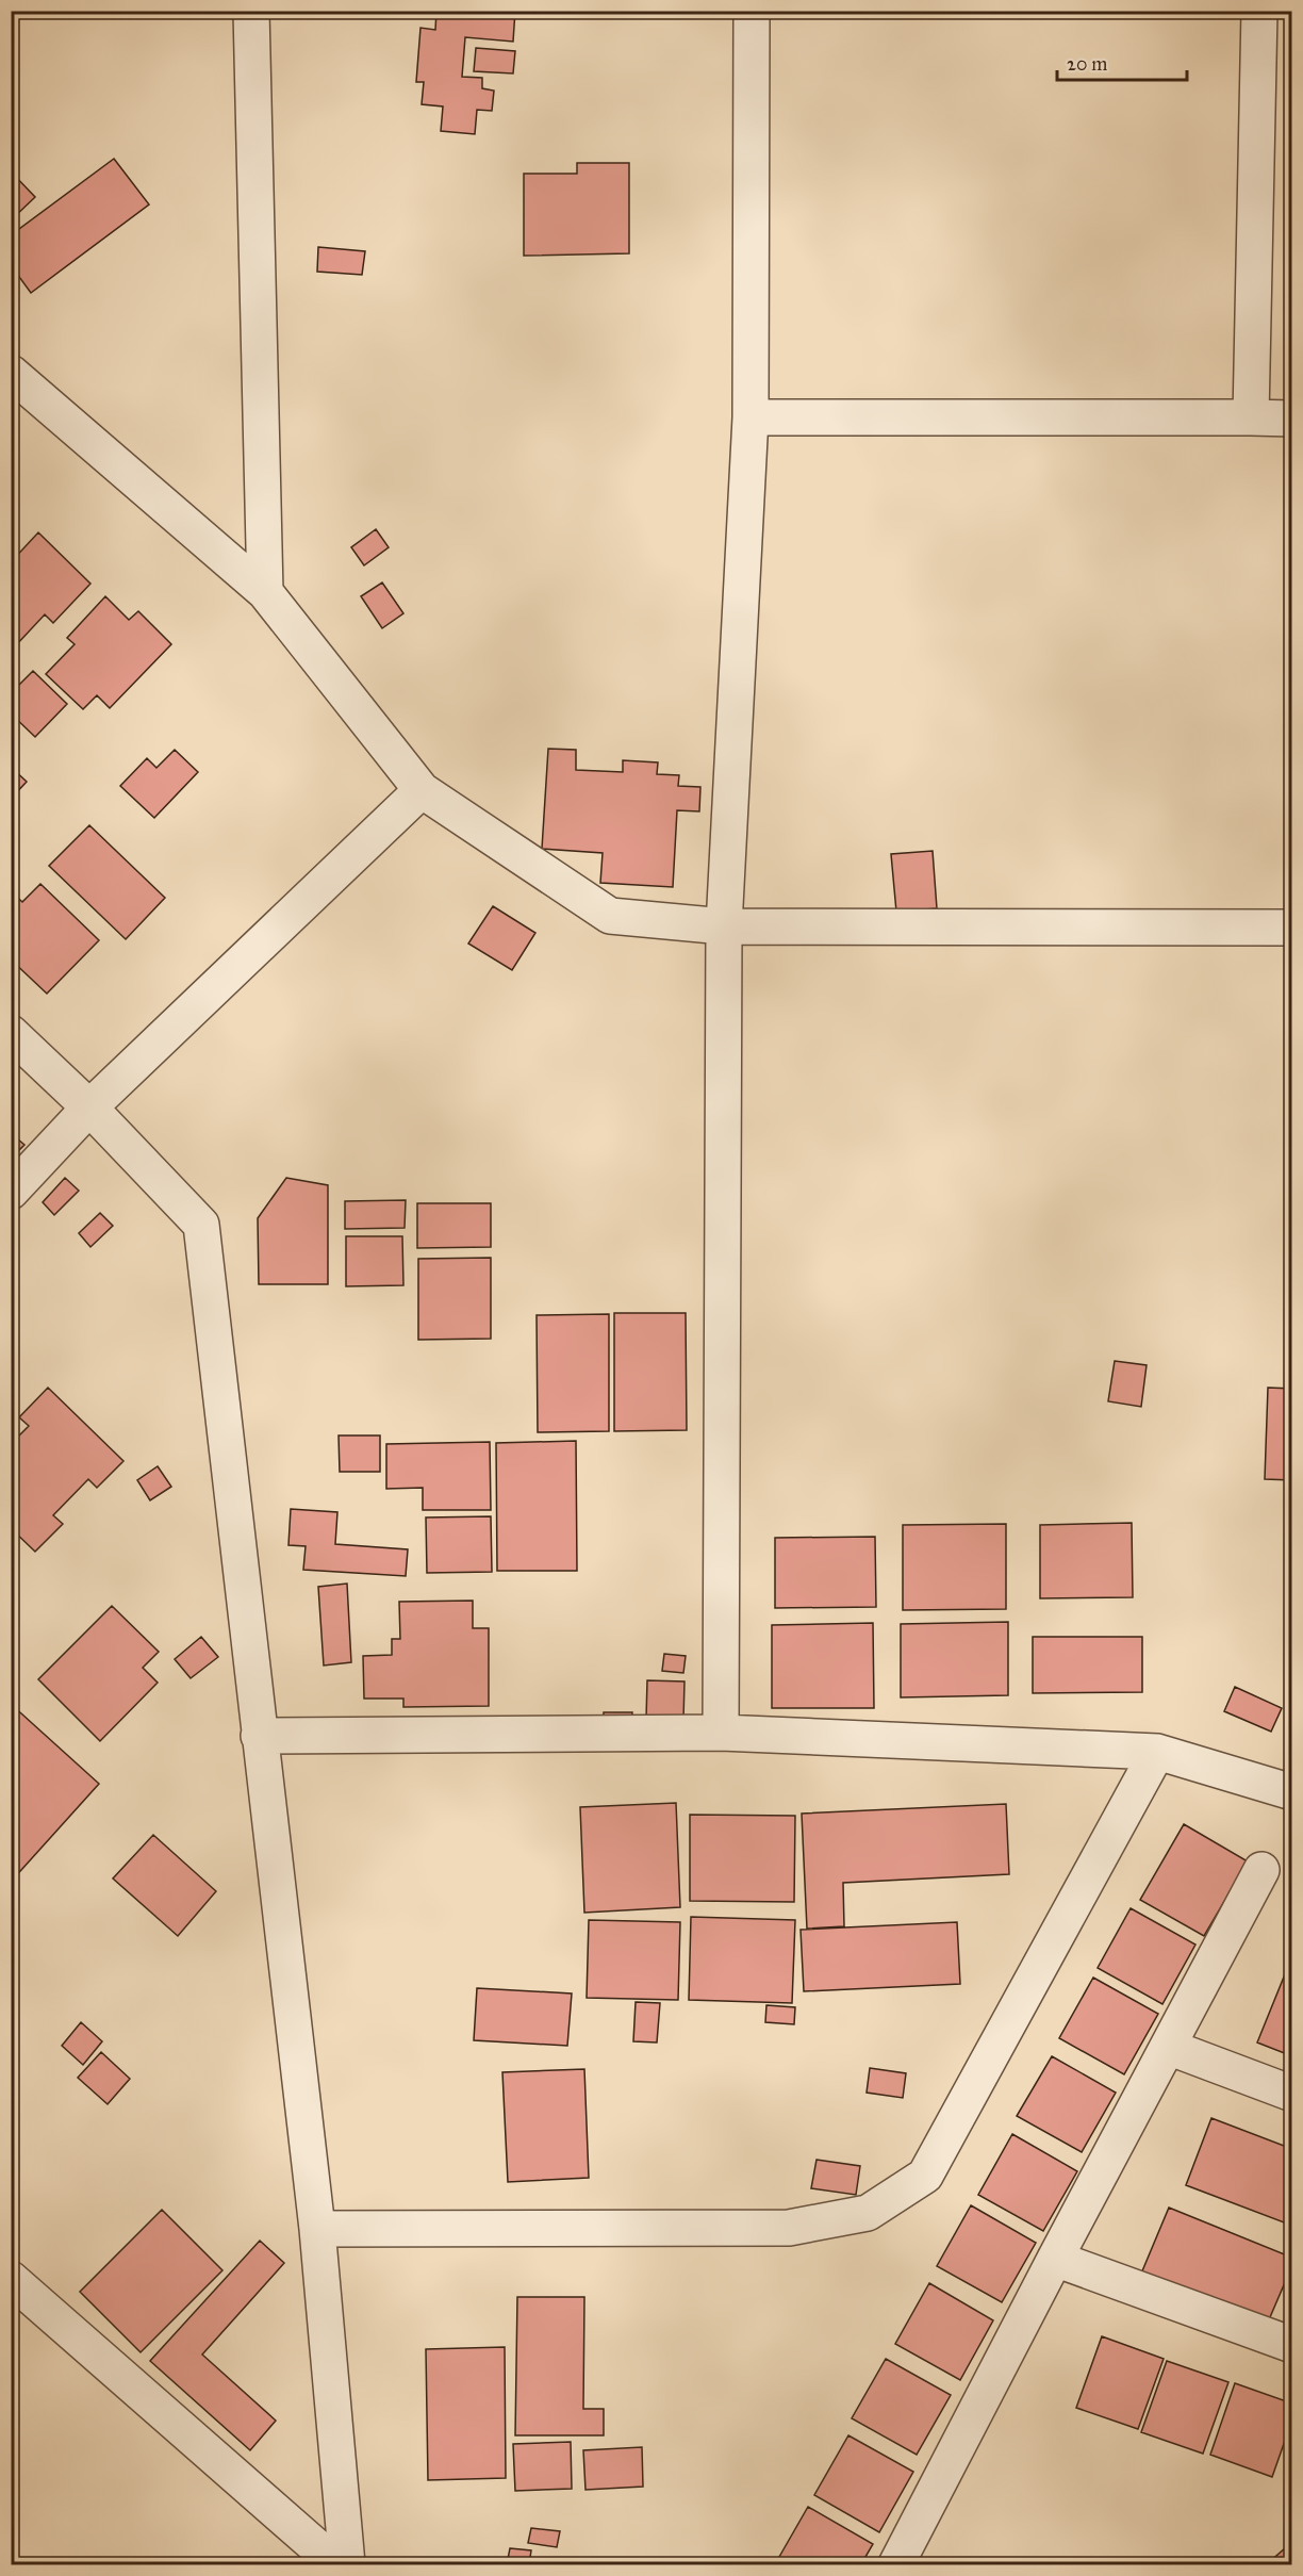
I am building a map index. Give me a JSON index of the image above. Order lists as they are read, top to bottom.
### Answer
{
  "scale_bar": "20 m"
}
